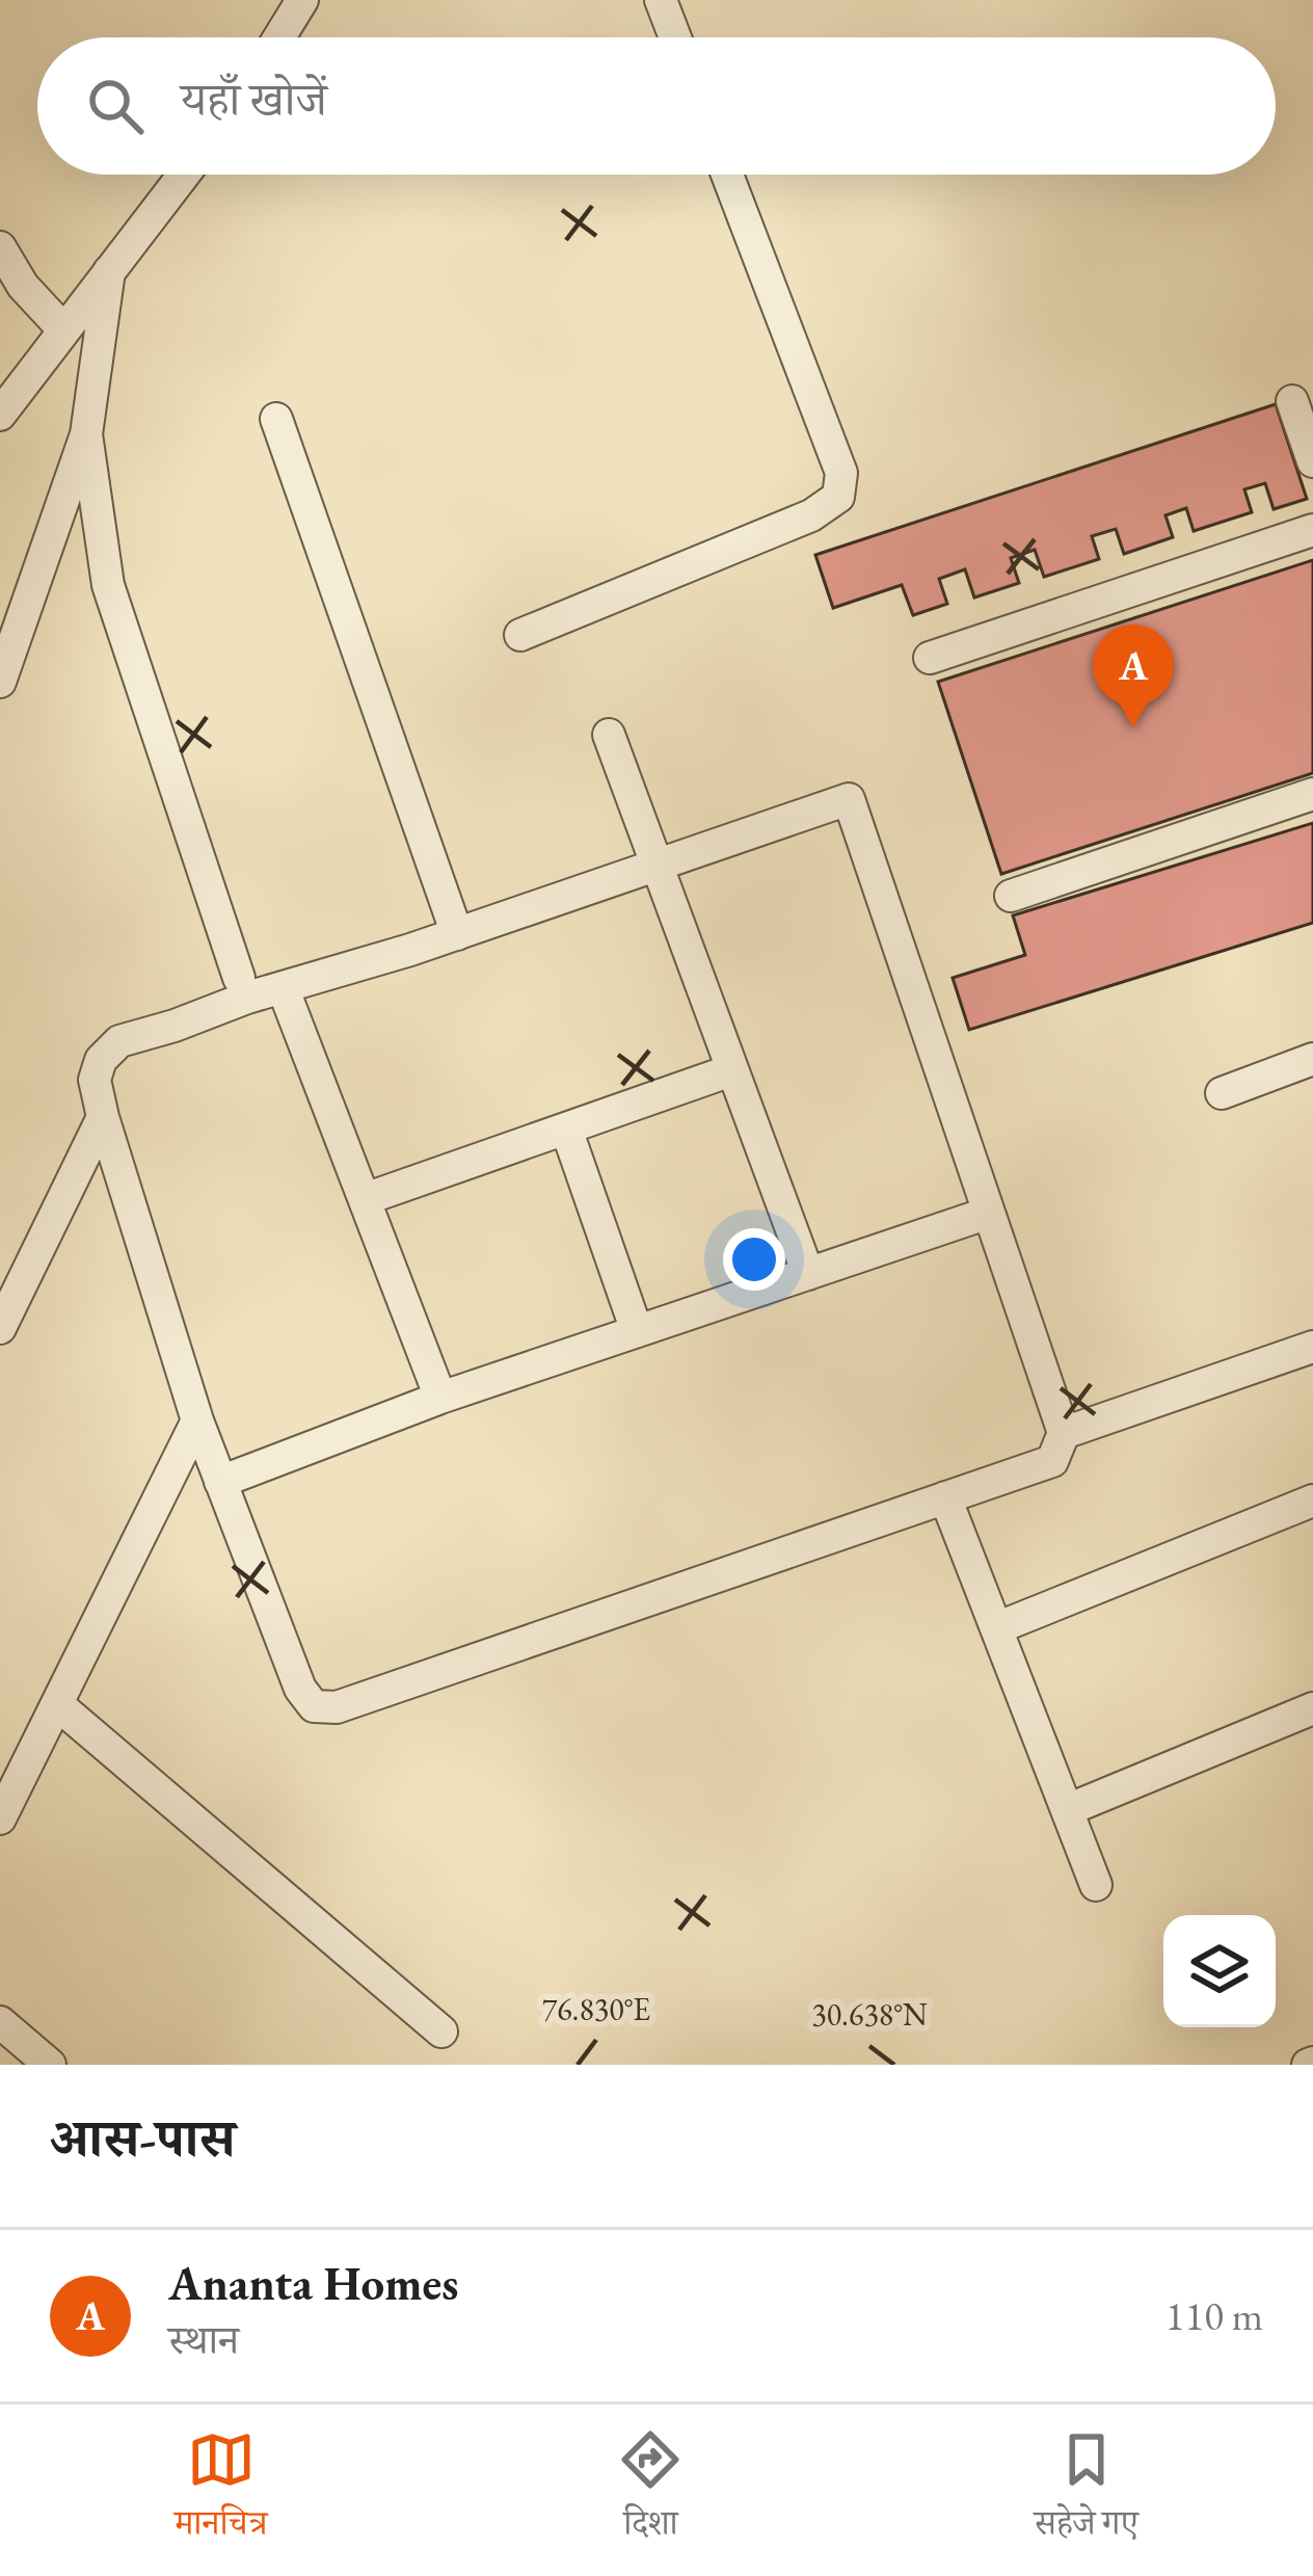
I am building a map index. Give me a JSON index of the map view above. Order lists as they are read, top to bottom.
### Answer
{
  "page": {
    "search": "यहाँ खोजें",
    "pins": "A",
    "heading": "आस-पास",
    "list": [
      {
        "mark": "A",
        "name": "Ananta Homes",
        "note": "स्थान",
        "value": "110 m"
      }
    ],
    "nav": ["मानचित्र", "दिशा", "सहेजे गए"]
  },
  "coordinates": ["76.830°E", "30.638°N"]
}
